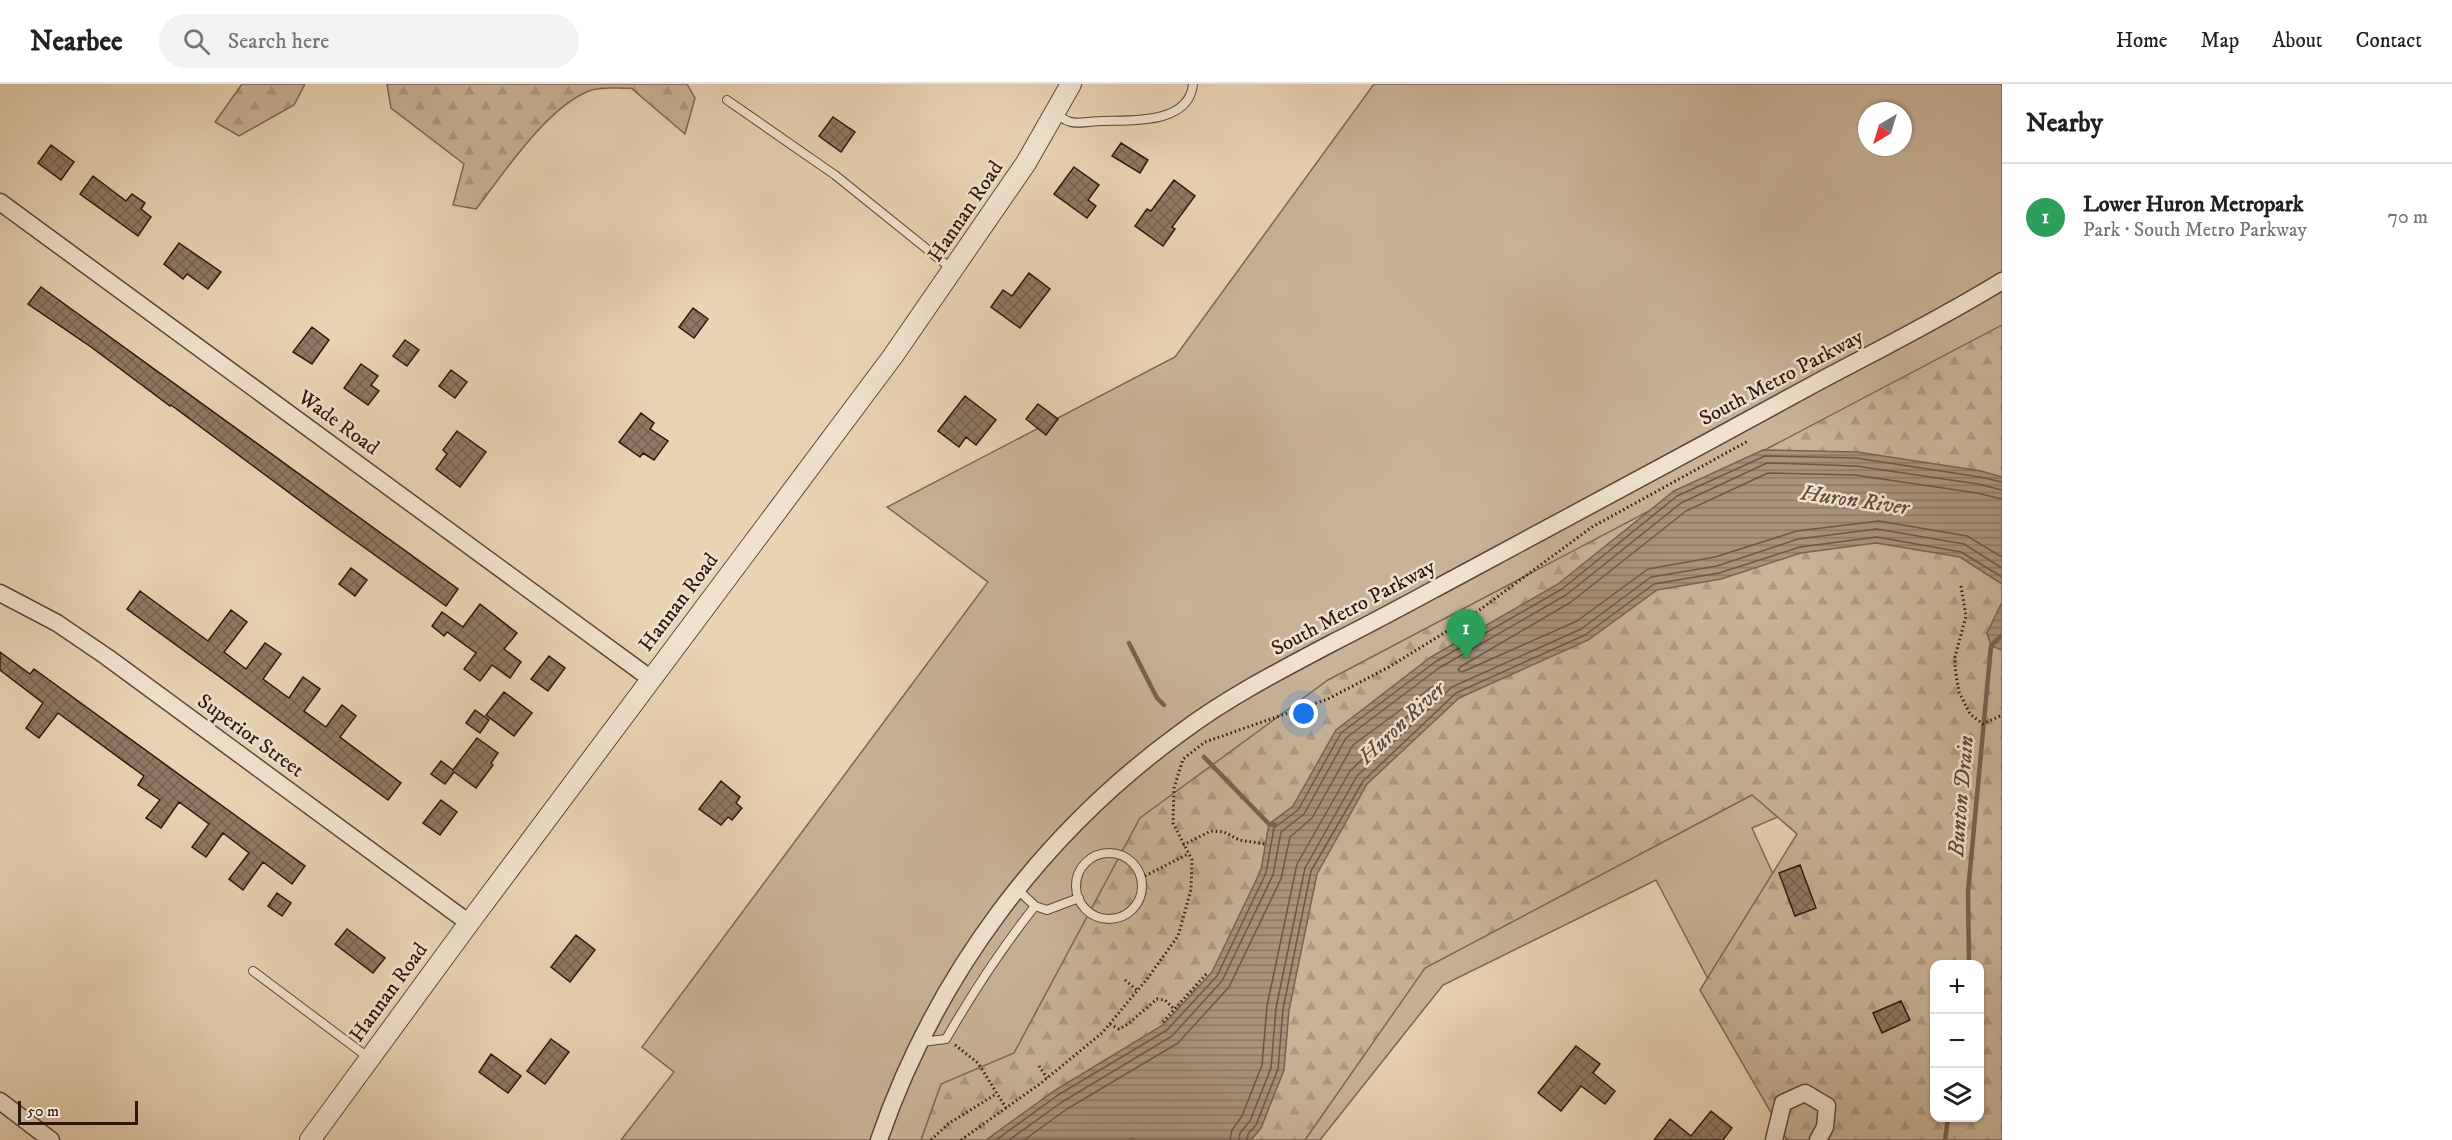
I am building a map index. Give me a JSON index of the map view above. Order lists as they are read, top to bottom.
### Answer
{
  "streets": {
    "street": [
      "Hannan Road",
      "South Metro Parkway",
      "Wade Road",
      "Superior Street"
    ]
  },
  "crossings": [
    ["Hannan Road", "Wade Road"],
    ["Hannan Road", "Superior Street"]
  ],
  "water": ["Huron River", "Bunton Drain"],
  "scale_bar": "50 m",
  "north": "bottom left",
  "page": {
    "header": "Nearbee",
    "search": "Search here",
    "nav": [
      "Home",
      "Map",
      "About",
      "Contact"
    ],
    "heading": "Nearby",
    "list": [
      {
        "mark": "1",
        "name": "Lower Huron Metropark",
        "note": "Park · South Metro Parkway",
        "value": "70 m"
      }
    ],
    "pins": "1",
    "map_buttons": ["+", "−"],
    "scale": "50 m"
  }
}
